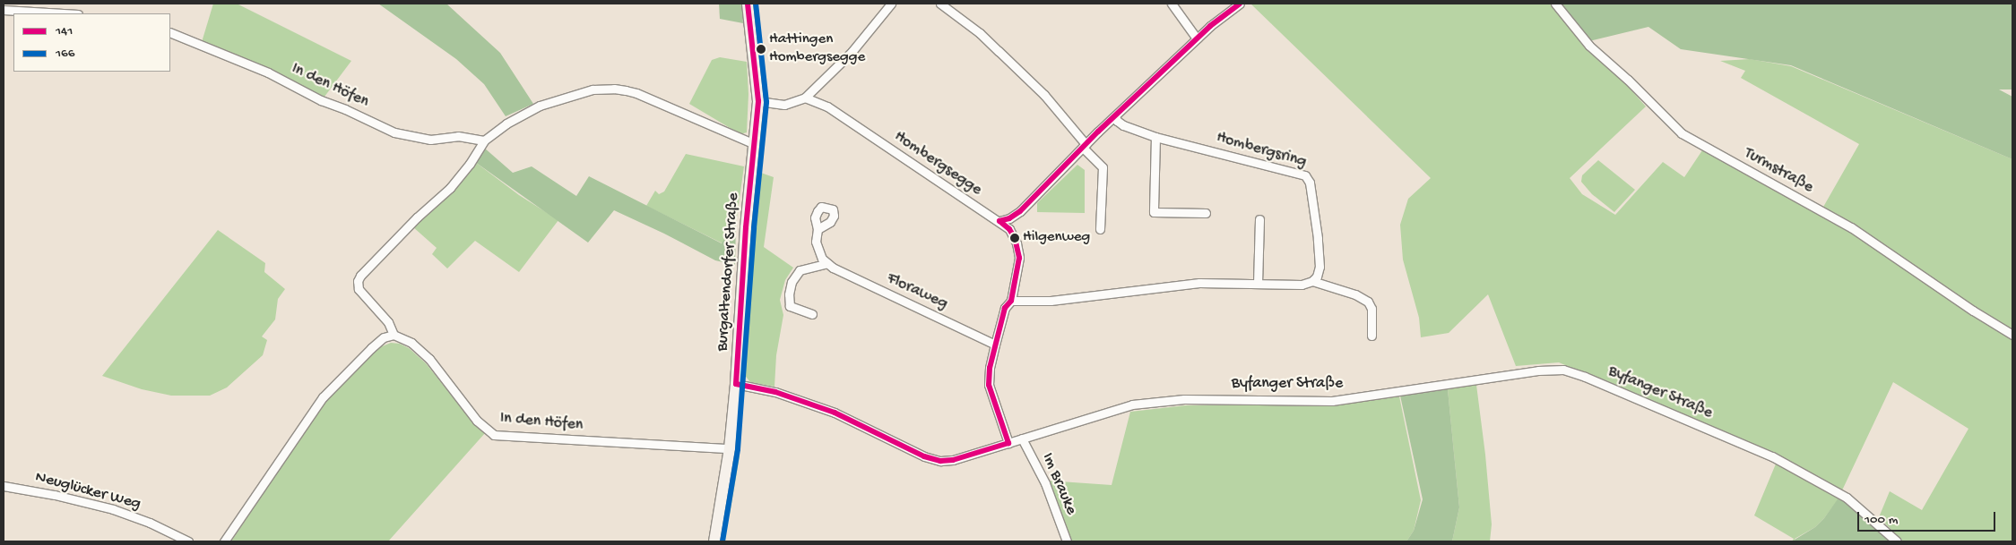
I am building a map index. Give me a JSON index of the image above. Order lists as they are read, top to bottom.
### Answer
{
  "streets": {
    "main road": ["Burgaltendorfer Straße"],
    "street": [
      "In den Höfen",
      "Hombergsring",
      "Hombergsegge",
      "Turmstraße",
      "Floraweg",
      "Byfanger Straße",
      "Im Brauke",
      "Neuglücker Weg"
    ]
  },
  "crossings": [
    ["In den Höfen", "Burgaltendorfer Straße"],
    ["Burgaltendorfer Straße", "Byfanger Straße"],
    ["Byfanger Straße", "Im Brauke"]
  ],
  "places": ["Hattingen Hombergsegge", "Hilgenweg"],
  "lines": ["transit line 141", "transit line 166"],
  "legend": ["141", "166"],
  "scale_bar": "100 m"
}
